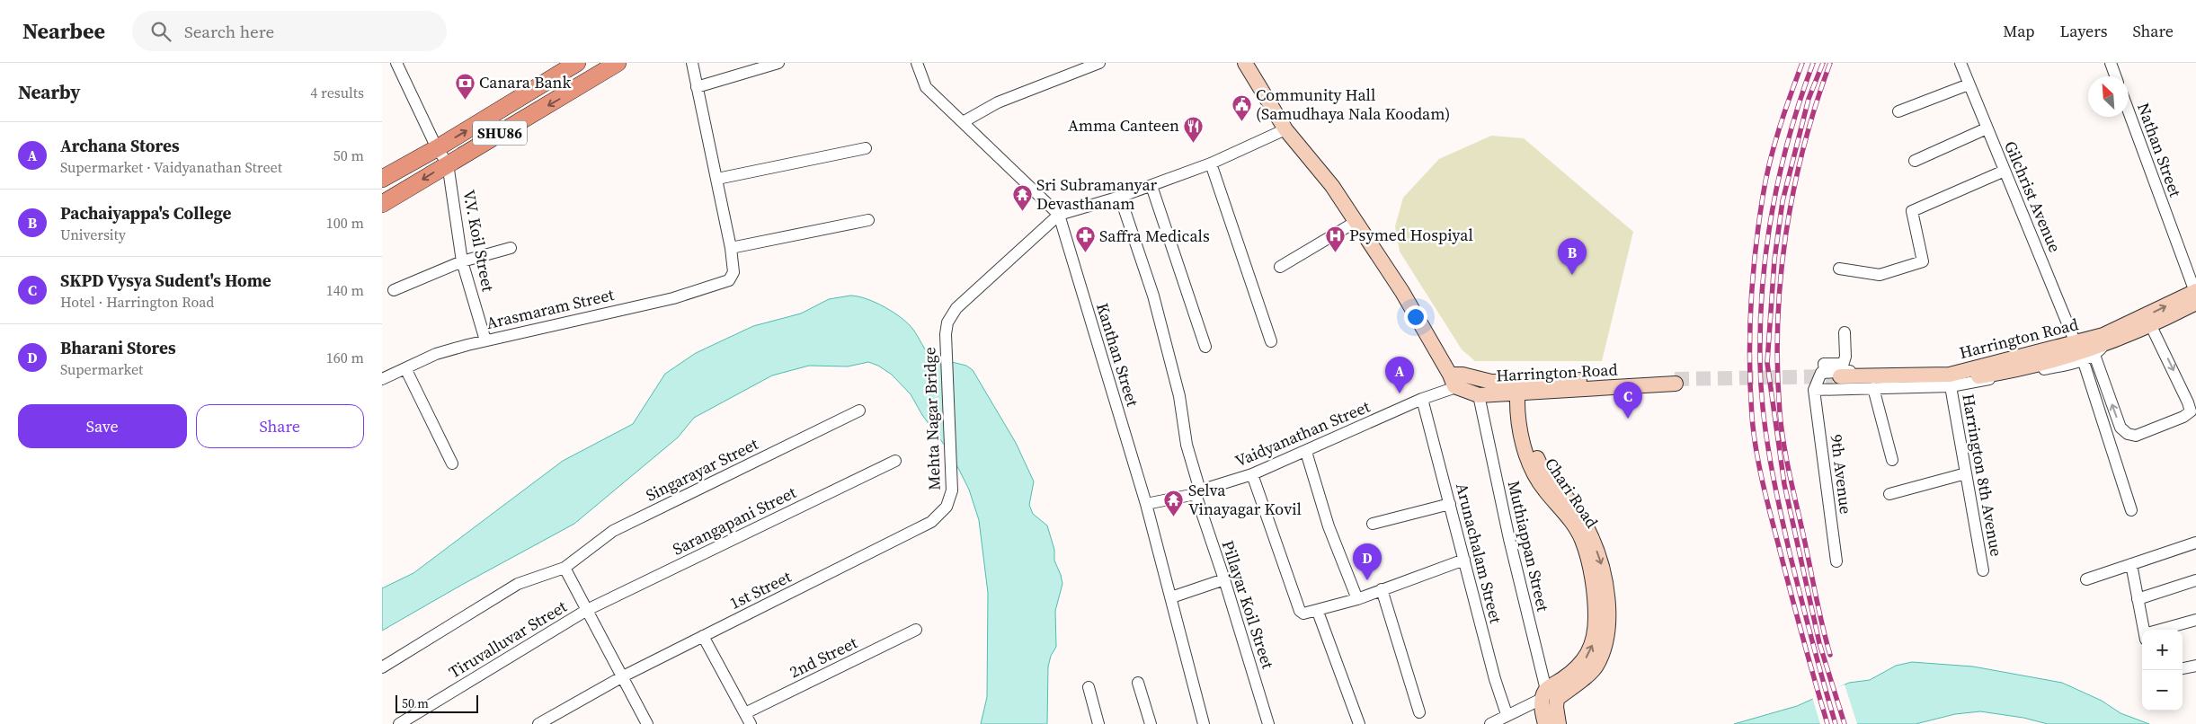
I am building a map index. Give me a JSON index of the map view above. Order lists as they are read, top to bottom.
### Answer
{
  "streets": {
    "main road": ["SHU86"],
    "street": [
      "Nathan Street",
      "Gilchrist Avenue",
      "V.V. Koil Street",
      "Arasmaram Street",
      "Harrington Road",
      "Kanthan Street",
      "Mehta Nagar Bridge",
      "Vaidyanathan Street",
      "Singarayar Street",
      "9th Avenue",
      "Harrington 8th Avenue",
      "Chari Road",
      "Sarangapani Street",
      "Muthiappan Street",
      "Arunachalam Street",
      "1st Street",
      "Pillayar Koil Street",
      "Tiruvalluvar Street",
      "2nd Street"
    ]
  },
  "crossings": [
    ["SHU86", "V.V. Koil Street"],
    ["Nathan Street", "Harrington Road"],
    ["Gilchrist Avenue", "Harrington Road"],
    ["V.V. Koil Street", "Arasmaram Street"],
    ["Harrington Road", "Vaidyanathan Street"],
    ["Harrington Road", "Chari Road"],
    ["Harrington Road", "Muthiappan Street"],
    ["Kanthan Street", "Mehta Nagar Bridge"],
    ["Kanthan Street", "Vaidyanathan Street"],
    ["Mehta Nagar Bridge", "1st Street"],
    ["Vaidyanathan Street", "Arunachalam Street"],
    ["Vaidyanathan Street", "Pillayar Koil Street"],
    ["Chari Road", "Muthiappan Street"],
    ["Sarangapani Street", "Tiruvalluvar Street"]
  ],
  "places": {
    "bank": ["Canara Bank"],
    "public building": ["Community Hall (Samudhaya Nala Koodam)"],
    "restaurant": ["Amma Canteen"],
    "temple": ["Sri Subramanyar Devasthanam", "Selva Vinayagar Kovil"],
    "hospital": ["Psymed Hospiyal"],
    "pharmacy": ["Saffra Medicals"]
  },
  "scale_bar": "50 m",
  "north": "top left",
  "page": {
    "header": "Nearbee",
    "search": "Search here",
    "nav": ["Map", "Layers", "Share"],
    "heading": ["Nearby", "4 results"],
    "list": [
      {
        "mark": "A",
        "name": "Archana Stores",
        "note": "Supermarket · Vaidyanathan Street",
        "value": "50 m"
      },
      {
        "mark": "B",
        "name": "Pachaiyappa's College",
        "note": "University",
        "value": "100 m"
      },
      {
        "mark": "C",
        "name": "SKPD Vysya Sudent's Home",
        "note": "Hotel · Harrington Road",
        "value": "140 m"
      },
      {
        "mark": "D",
        "name": "Bharani Stores",
        "note": "Supermarket",
        "value": "160 m"
      }
    ],
    "pins": [
      "B",
      "A",
      "C",
      "D"
    ],
    "buttons": ["Save", "Share"],
    "map_buttons": ["+", "−"],
    "scale": "50 m"
  }
}
